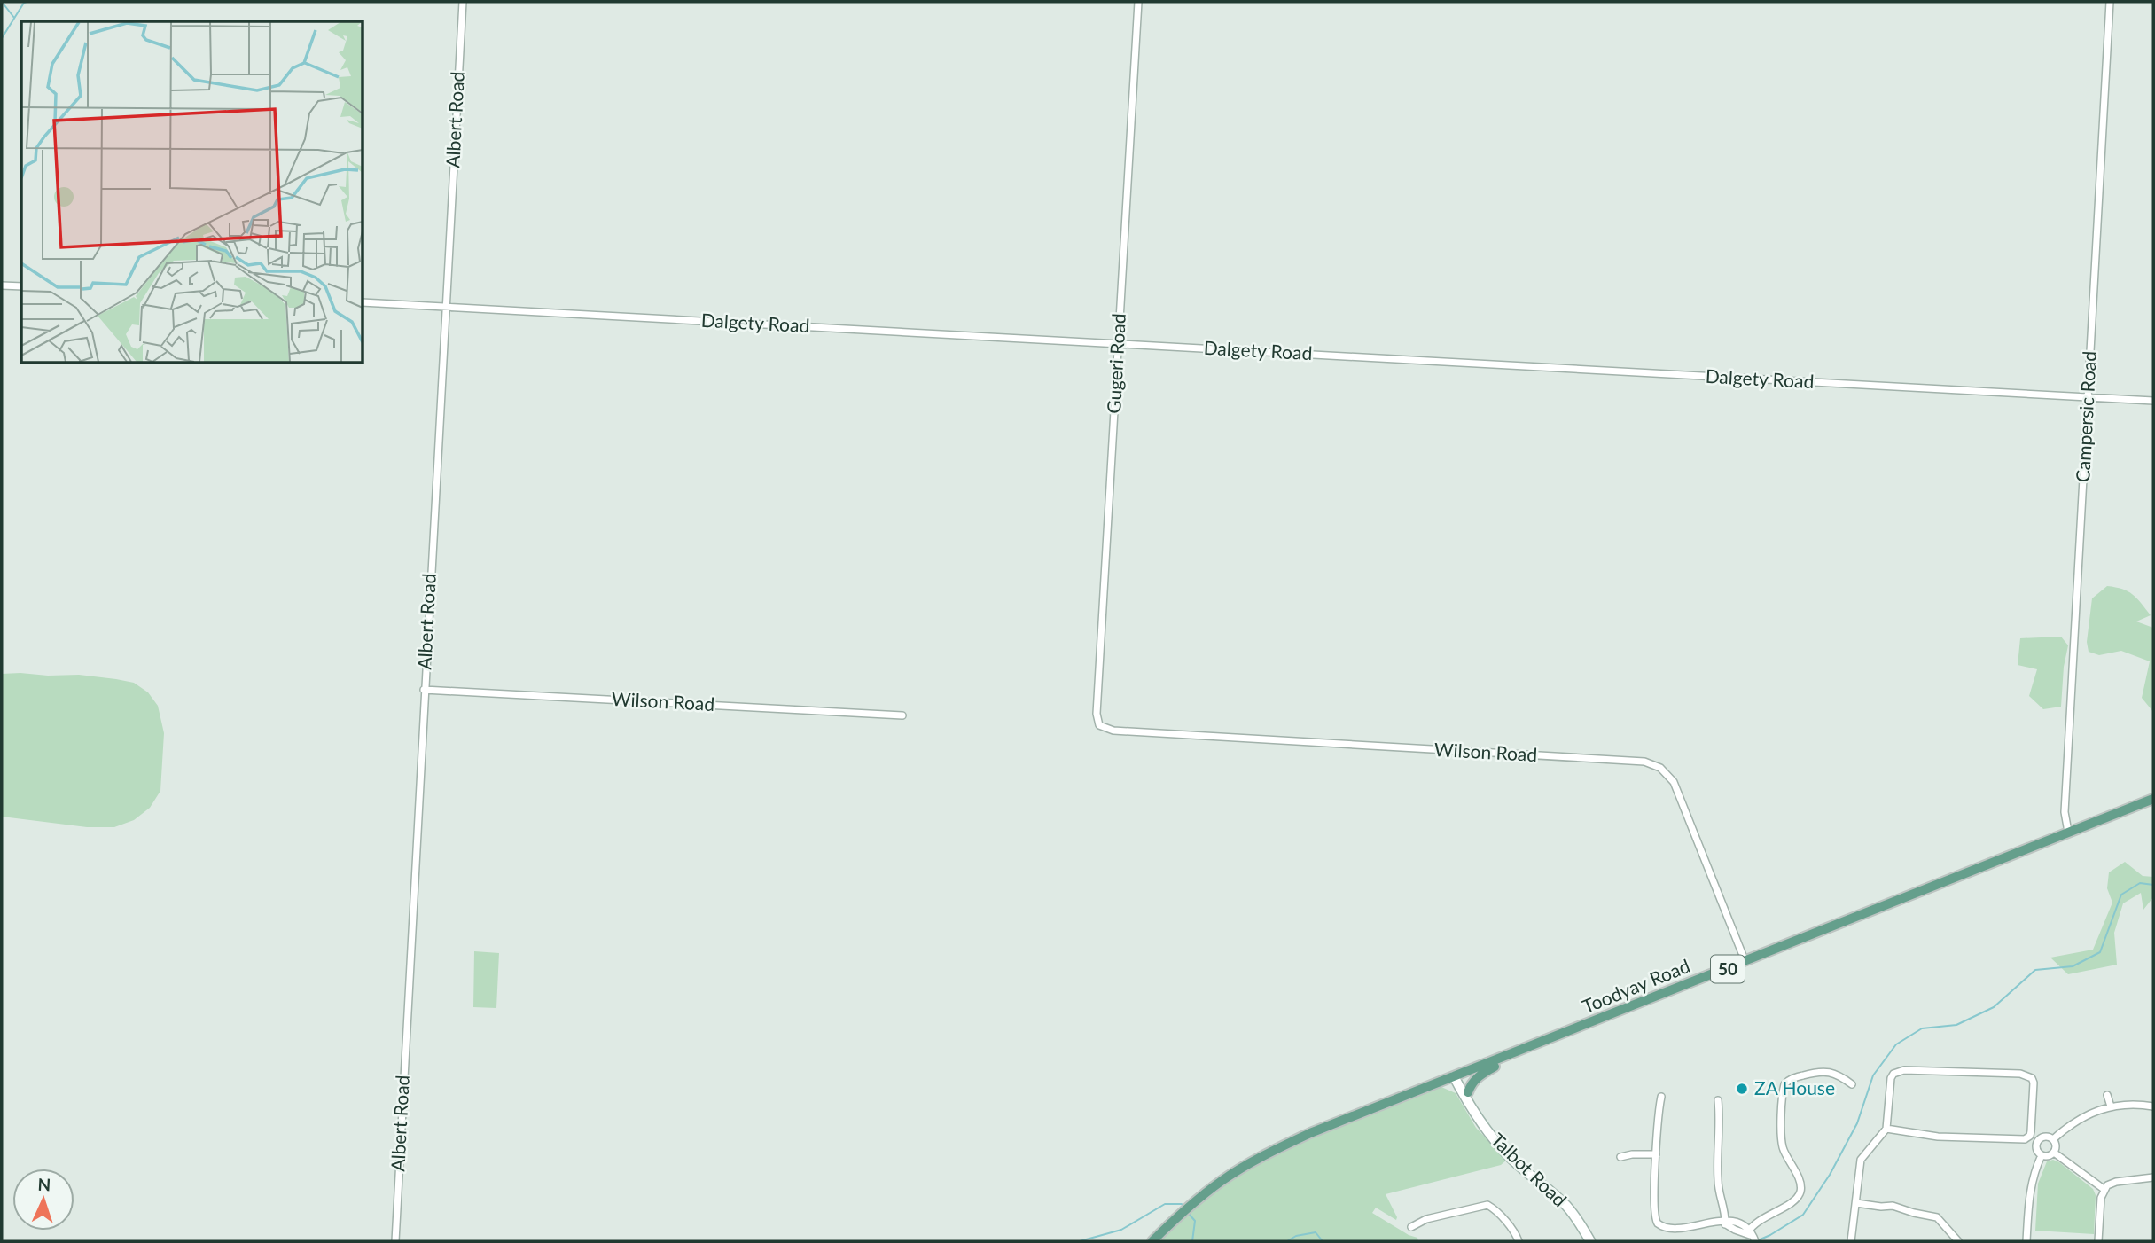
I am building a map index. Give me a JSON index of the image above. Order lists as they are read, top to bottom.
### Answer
{
  "streets": {
    "main road": ["50", "Toodyay Road", "Talbot Road"],
    "street": [
      "Albert Road",
      "Dalgety Road",
      "Gugeri Road",
      "Campersic Road",
      "Wilson Road"
    ]
  },
  "crossings": [
    ["Albert Road", "Dalgety Road"],
    ["Albert Road", "Wilson Road"],
    ["Dalgety Road", "Gugeri Road"],
    ["Dalgety Road", "Campersic Road"],
    ["Gugeri Road", "Wilson Road"],
    ["Campersic Road", "Toodyay Road"],
    ["Wilson Road", "Toodyay Road"],
    ["Toodyay Road", "Talbot Road"]
  ],
  "places": ["ZA House"],
  "north": "top"
}
